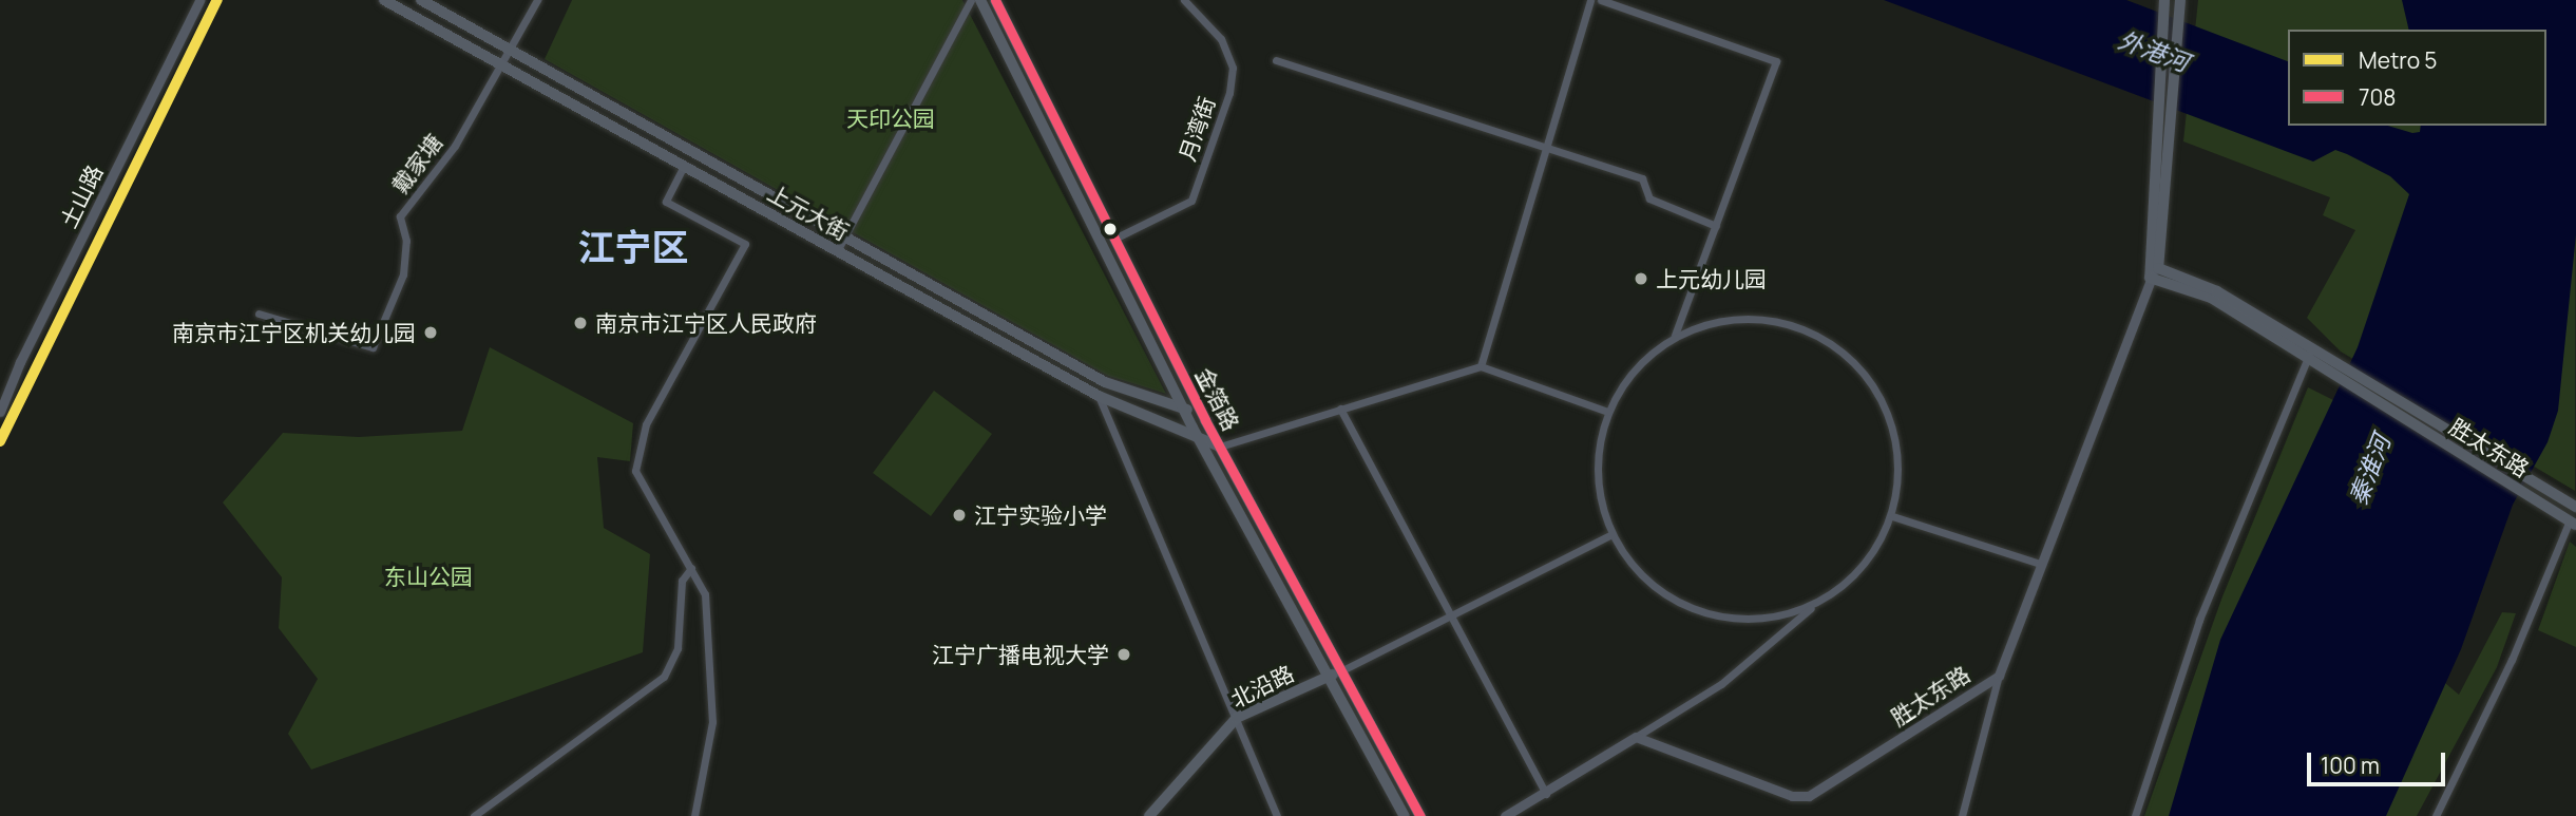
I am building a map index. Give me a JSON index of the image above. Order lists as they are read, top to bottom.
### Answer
{
  "streets": {
    "main road": [
      "上元大街",
      "金箔路",
      "胜太东路",
      "北沿路"
    ],
    "street": ["月湾街", "戴家塘", "土山路"]
  },
  "crossings": [
    ["月湾街", "金箔路"],
    ["戴家塘", "上元大街"],
    ["上元大街", "金箔路"],
    ["金箔路", "北沿路"]
  ],
  "districts": ["江宁区"],
  "water": ["外港河", "秦淮河"],
  "parks": ["天印公园", "东山公园"],
  "places": [
    "上元幼儿园",
    "南京市江宁区人民政府",
    "南京市江宁区机关幼儿园",
    "江宁实验小学",
    "江宁广播电视大学"
  ],
  "lines": ["metro line 5", "transit line 708"],
  "legend": ["Metro 5", "708"],
  "scale_bar": "100 m"
}
